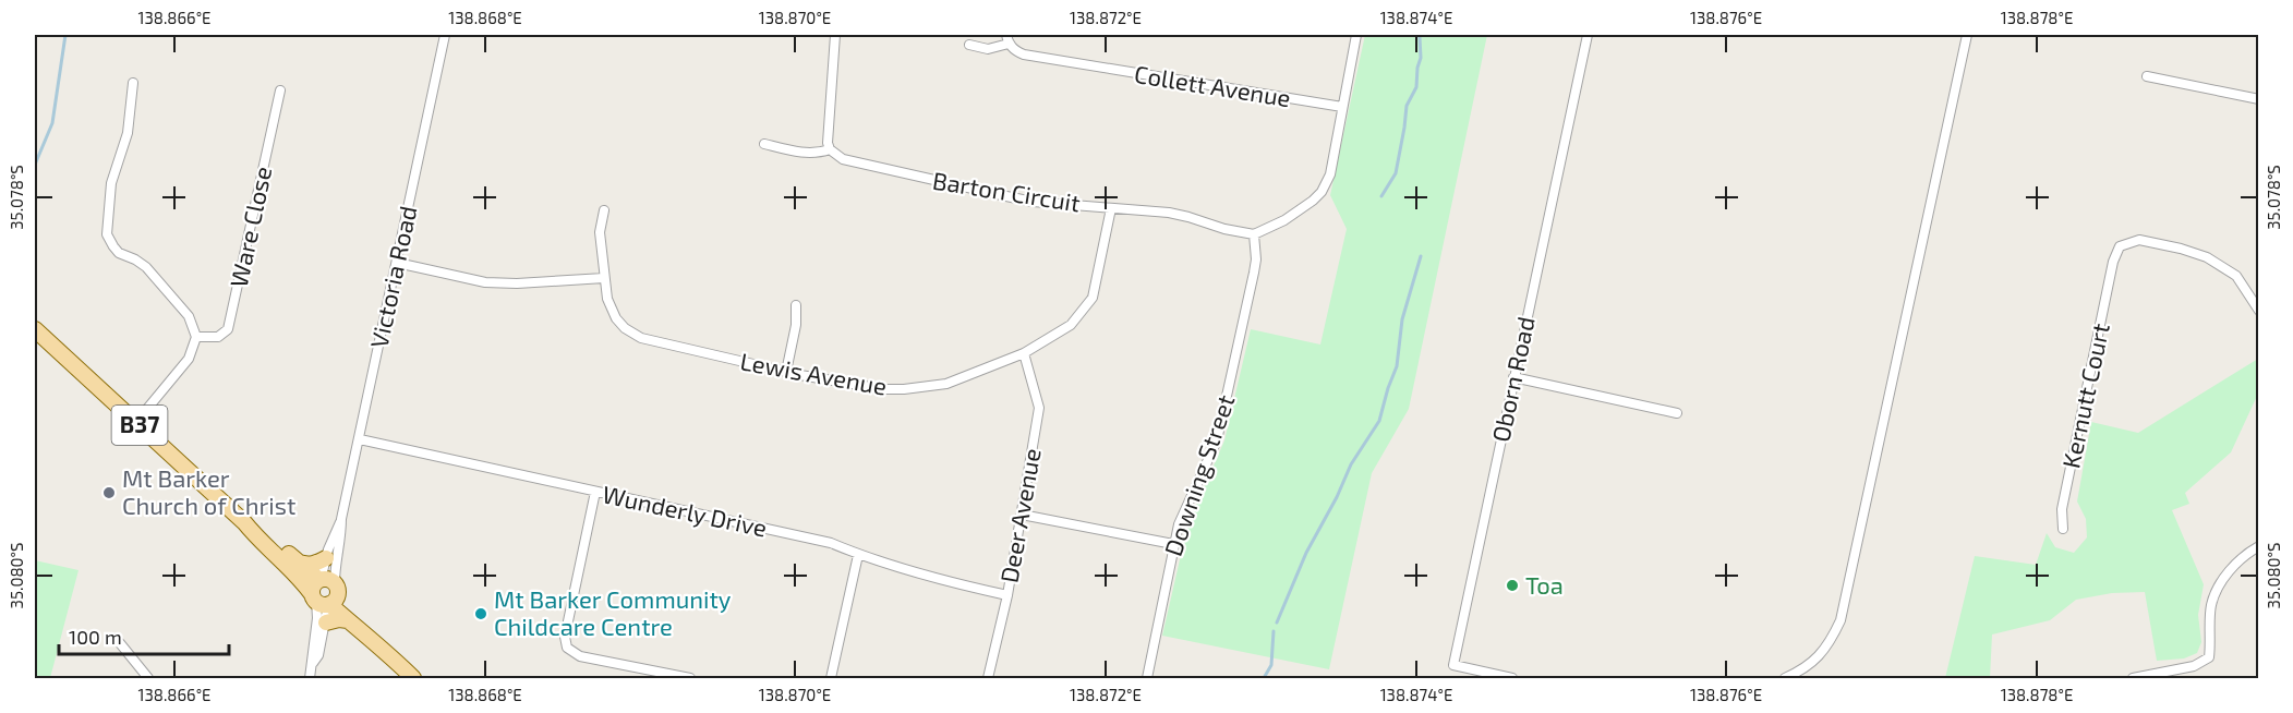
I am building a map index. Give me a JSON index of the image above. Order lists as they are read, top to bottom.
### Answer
{
  "streets": {
    "main road": ["B37"],
    "street": [
      "Collett Avenue",
      "Barton Circuit",
      "Ware Close",
      "Victoria Road",
      "Lewis Avenue",
      "Oborn Road",
      "Kernutt Court",
      "Downing Street",
      "Wunderly Drive",
      "Deer Avenue"
    ]
  },
  "crossings": [
    ["Barton Circuit", "Lewis Avenue"],
    ["Barton Circuit", "Downing Street"],
    ["Victoria Road", "B37"],
    ["Victoria Road", "Wunderly Drive"],
    ["Lewis Avenue", "Deer Avenue"],
    ["Wunderly Drive", "Deer Avenue"]
  ],
  "places": ["Mt Barker Church of Christ", "Toa", "Mt Barker Community Childcare Centre"],
  "scale_bar": "100 m",
  "coordinates": [
    "138.866°E",
    "138.868°E",
    "138.870°E",
    "138.872°E",
    "138.874°E",
    "138.876°E",
    "138.878°E",
    "35.078°S",
    "35.080°S"
  ]
}
